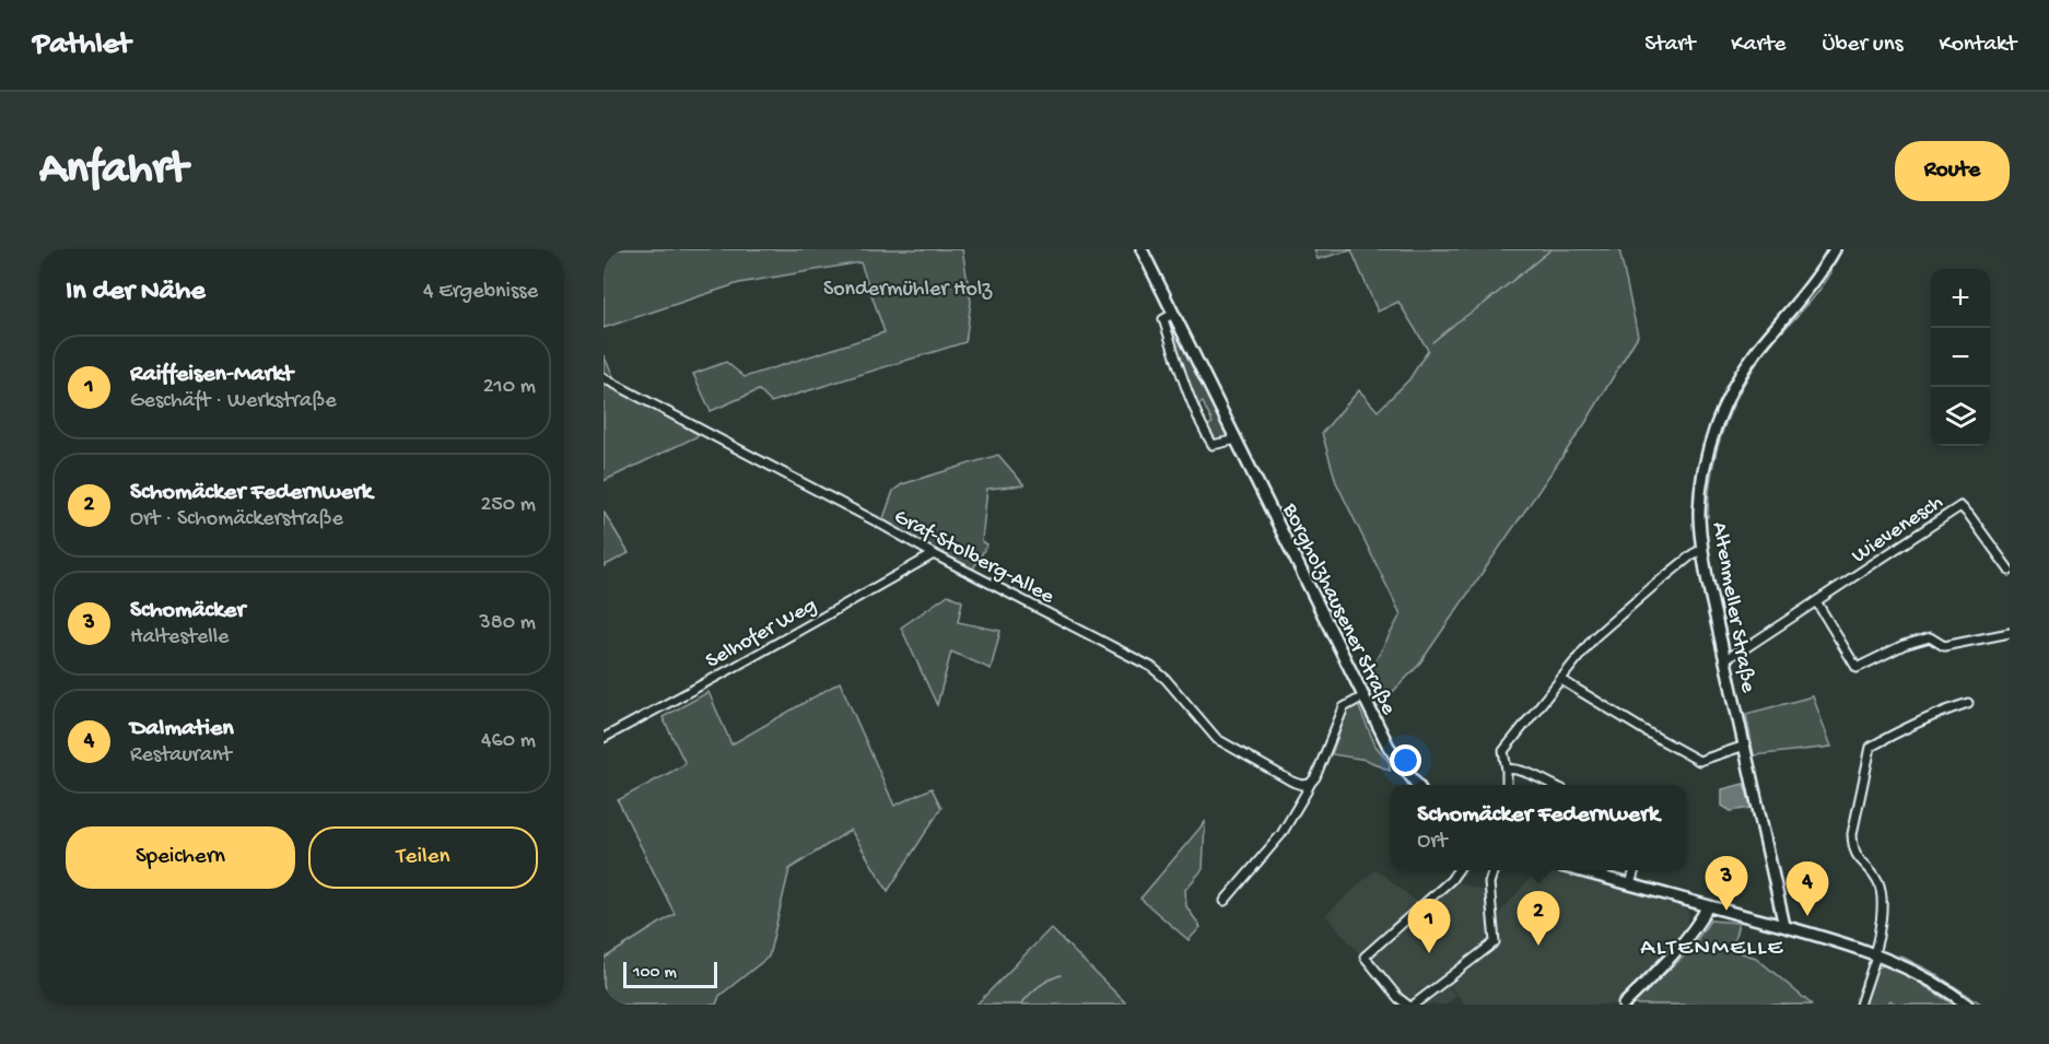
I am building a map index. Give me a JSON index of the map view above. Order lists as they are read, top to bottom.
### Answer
{
  "streets": {
    "main road": ["Altenmeller Straße", "Borgholzhausener Straße"],
    "street": ["Wievenesch", "Graf-Stolberg-Allee", "Selhofer Weg"]
  },
  "crossings": [
    ["Wievenesch", "Altenmeller Straße"],
    ["Graf-Stolberg-Allee", "Selhofer Weg"]
  ],
  "districts": ["ALTENMELLE"],
  "parks": ["Sondermühler Holz"],
  "scale_bar": "100 m",
  "page": {
    "header": "Pathlet",
    "nav": [
      "Start",
      "Karte",
      "Über uns",
      "Kontakt"
    ],
    "buttons": [
      "Route",
      ["Speichern", "Teilen"]
    ],
    "title": "Anfahrt",
    "heading": ["In der Nähe", "4 Ergebnisse"],
    "map_buttons": ["+", "−"],
    "list": [
      {
        "mark": "1",
        "name": "Raiffeisen-Markt",
        "note": "Geschäft · Werkstraße",
        "value": "210 m"
      },
      {
        "mark": "2",
        "name": "Schomäcker Federnwerk",
        "note": "Ort · Schomäckerstraße",
        "value": "250 m"
      },
      {
        "mark": "3",
        "name": "Schomäcker",
        "note": "Haltestelle",
        "value": "380 m"
      },
      {
        "mark": "4",
        "name": "Dalmatien",
        "note": "Restaurant",
        "value": "460 m"
      }
    ],
    "popup": ["Schomäcker Federnwerk", "Ort"],
    "pins": [
      "3",
      "4",
      "2",
      "1"
    ],
    "scale": "100 m"
  }
}
